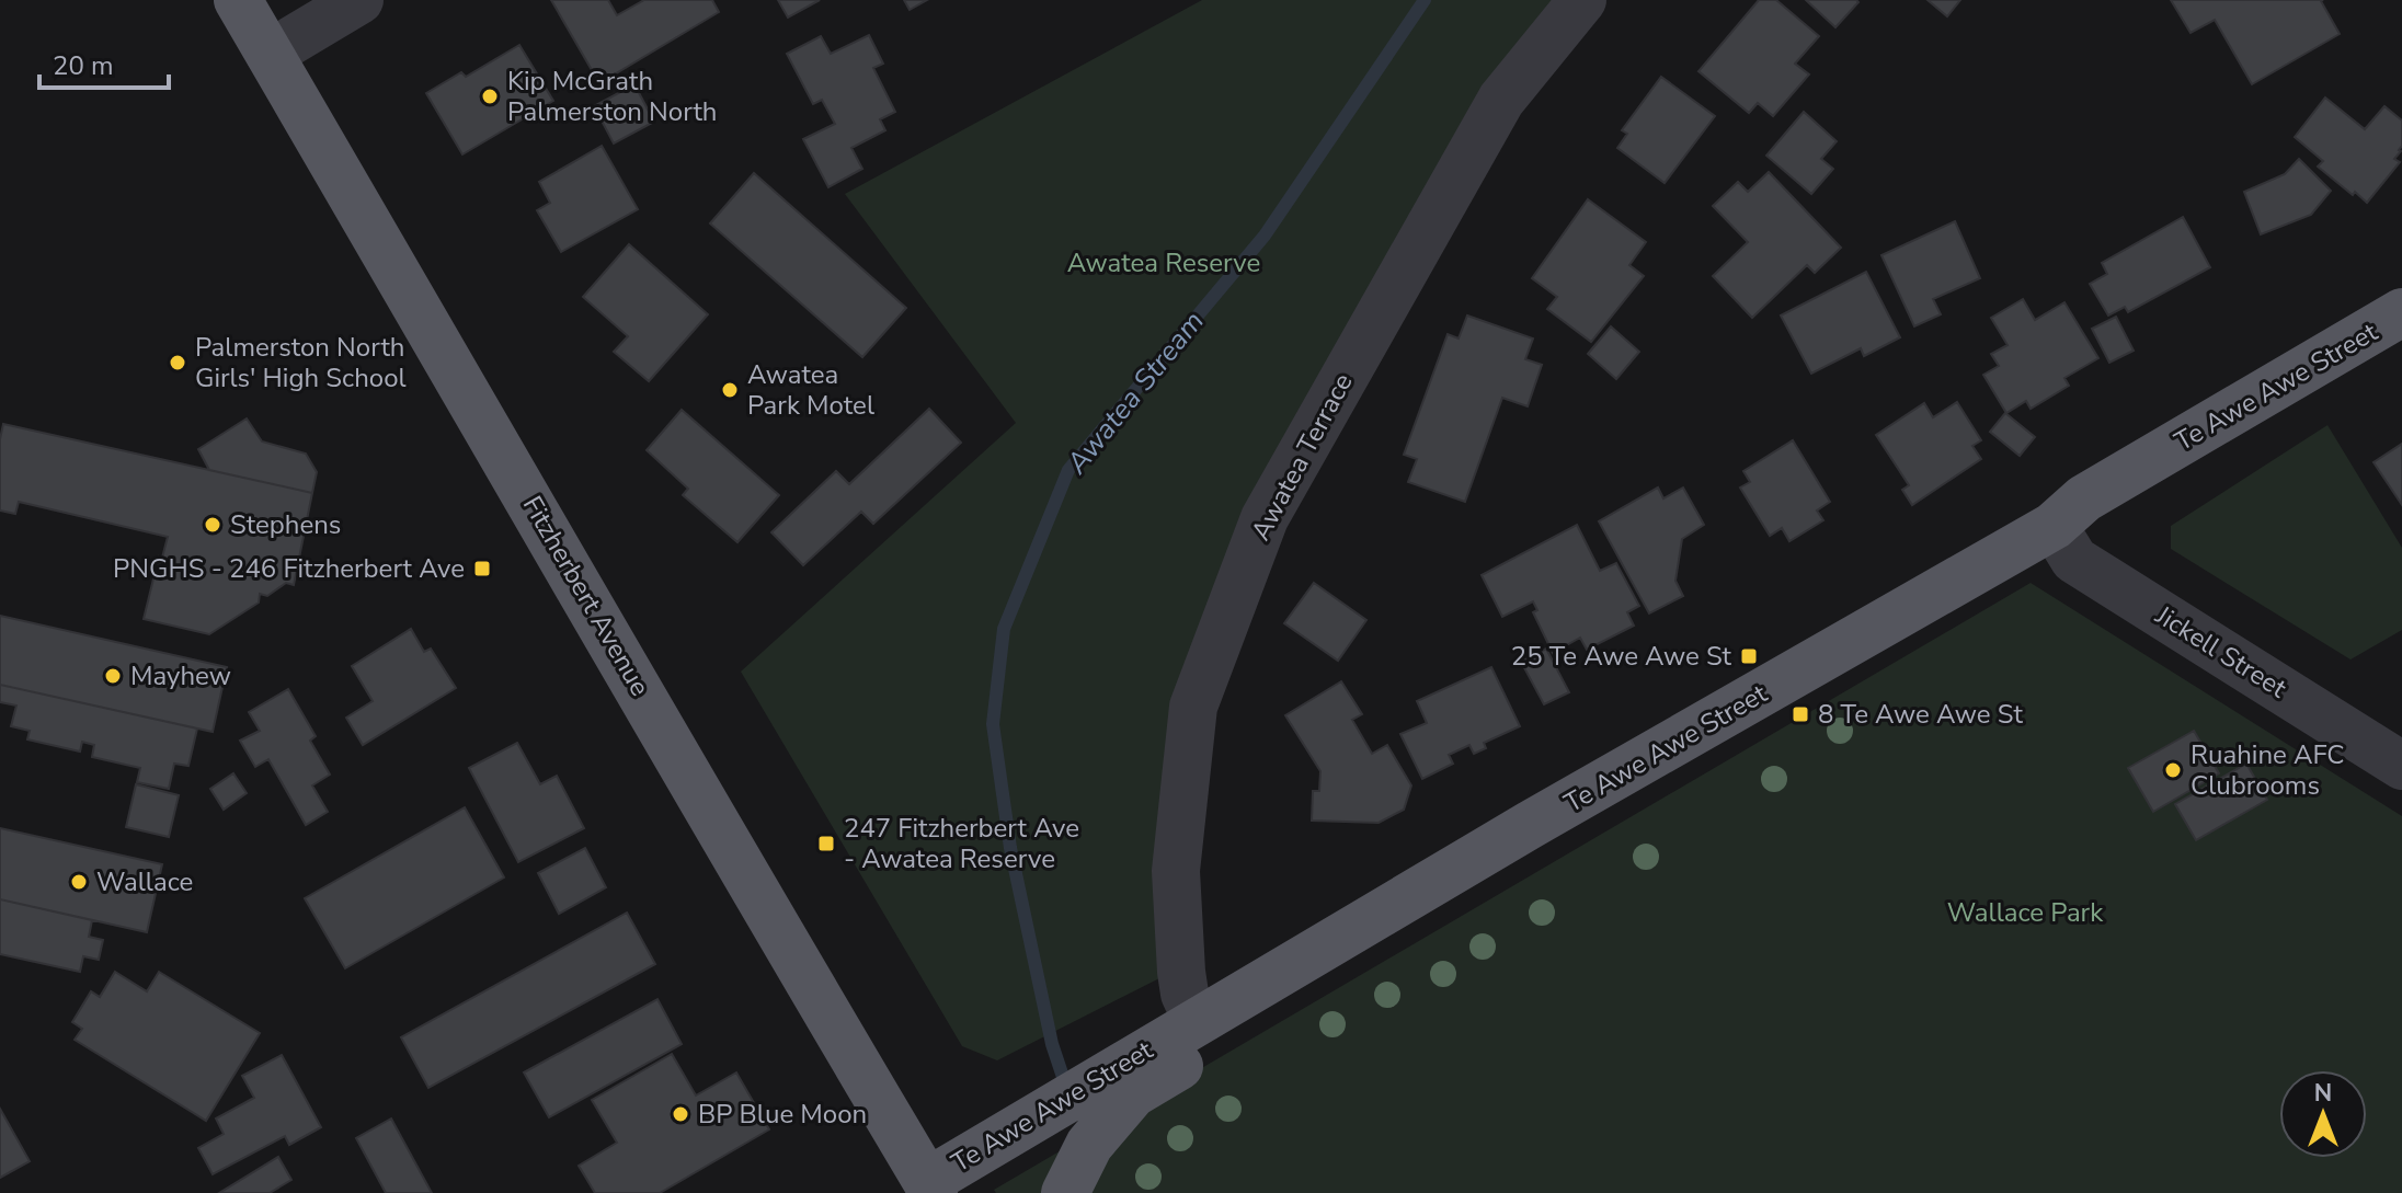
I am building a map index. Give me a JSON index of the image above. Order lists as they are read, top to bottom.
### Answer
{
  "streets": {
    "main road": ["Te Awe Awe Street", "Fitzherbert Avenue"],
    "street": ["Awatea Terrace", "Jickell Street"]
  },
  "crossings": [
    ["Te Awe Awe Street", "Awatea Terrace"],
    ["Te Awe Awe Street", "Fitzherbert Avenue"],
    ["Te Awe Awe Street", "Jickell Street"]
  ],
  "water": ["Awatea Stream"],
  "parks": ["Awatea Reserve", "Wallace Park"],
  "places": {
    "other": [
      "Kip McGrath Palmerston North",
      "Palmerston North Girls' High School",
      "Awatea Park Motel",
      "Stephens",
      "Mayhew",
      "Ruahine AFC Clubrooms",
      "Wallace",
      "BP Blue Moon"
    ],
    "transit": [
      "PNGHS - 246 Fitzherbert Ave",
      "25 Te Awe Awe St",
      "8 Te Awe Awe St",
      "247 Fitzherbert Ave - Awatea Reserve"
    ]
  },
  "scale_bar": "20 m",
  "north": "top"
}
